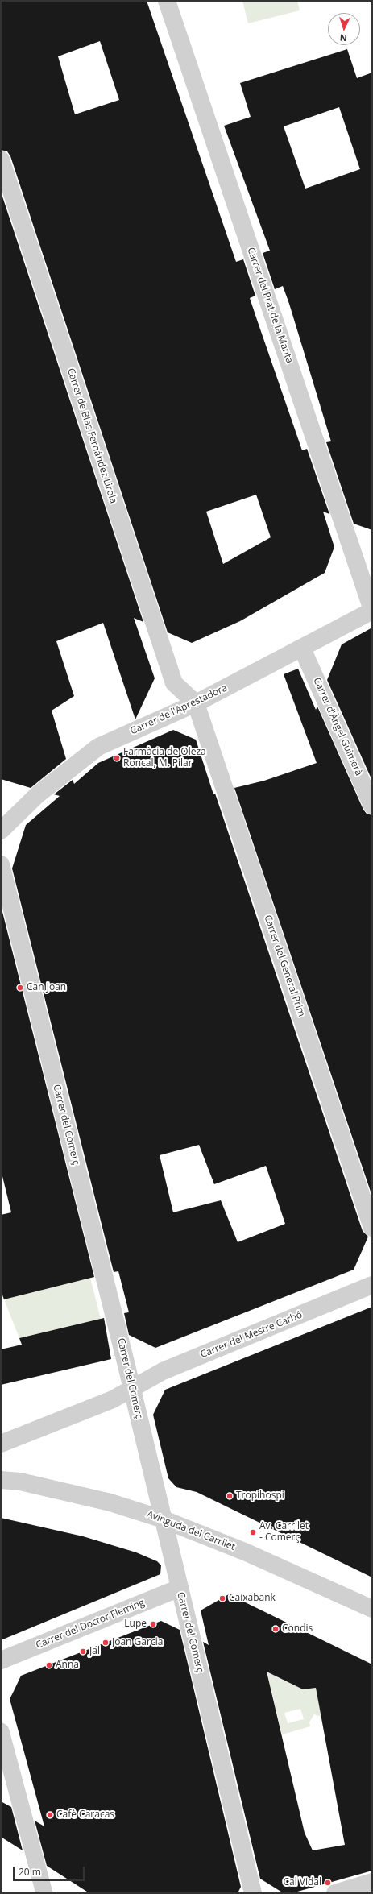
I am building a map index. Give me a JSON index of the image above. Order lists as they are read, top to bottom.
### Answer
{
  "streets": {
    "street": [
      "Carrer del Prat de la Manta",
      "Carrer de Blas Fernández Lirola",
      "Carrer de l'Aprestadora",
      "Carrer d'Àngel Guimerà",
      "Carrer del General Prim",
      "Carrer del Comerç",
      "Carrer del Mestre Carbó",
      "Avinguda del Carrilet",
      "Carrer del Doctor Fleming"
    ]
  },
  "crossings": [
    ["Carrer del Prat de la Manta", "Carrer de l'Aprestadora"],
    ["Carrer de Blas Fernández Lirola", "Carrer de l'Aprestadora"],
    ["Carrer de Blas Fernández Lirola", "Carrer del General Prim"],
    ["Carrer de l'Aprestadora", "Carrer d'Àngel Guimerà"],
    ["Carrer de l'Aprestadora", "Carrer del General Prim"],
    ["Carrer del Comerç", "Carrer del Mestre Carbó"],
    ["Carrer del Comerç", "Avinguda del Carrilet"],
    ["Carrer del Comerç", "Carrer del Doctor Fleming"]
  ],
  "places": [
    "Farmàcia de Oleza Roncal, M. Pilar",
    "Can Joan",
    "Tropihospi",
    "Av. Carrilet - Comerç",
    "Caixabank",
    "Lupe",
    "Condis",
    "Joan Garcia",
    "Jal",
    "Anna",
    "Cafè Caracas",
    "Cal Vidal"
  ],
  "scale_bar": "20 m",
  "north": "bottom"
}
